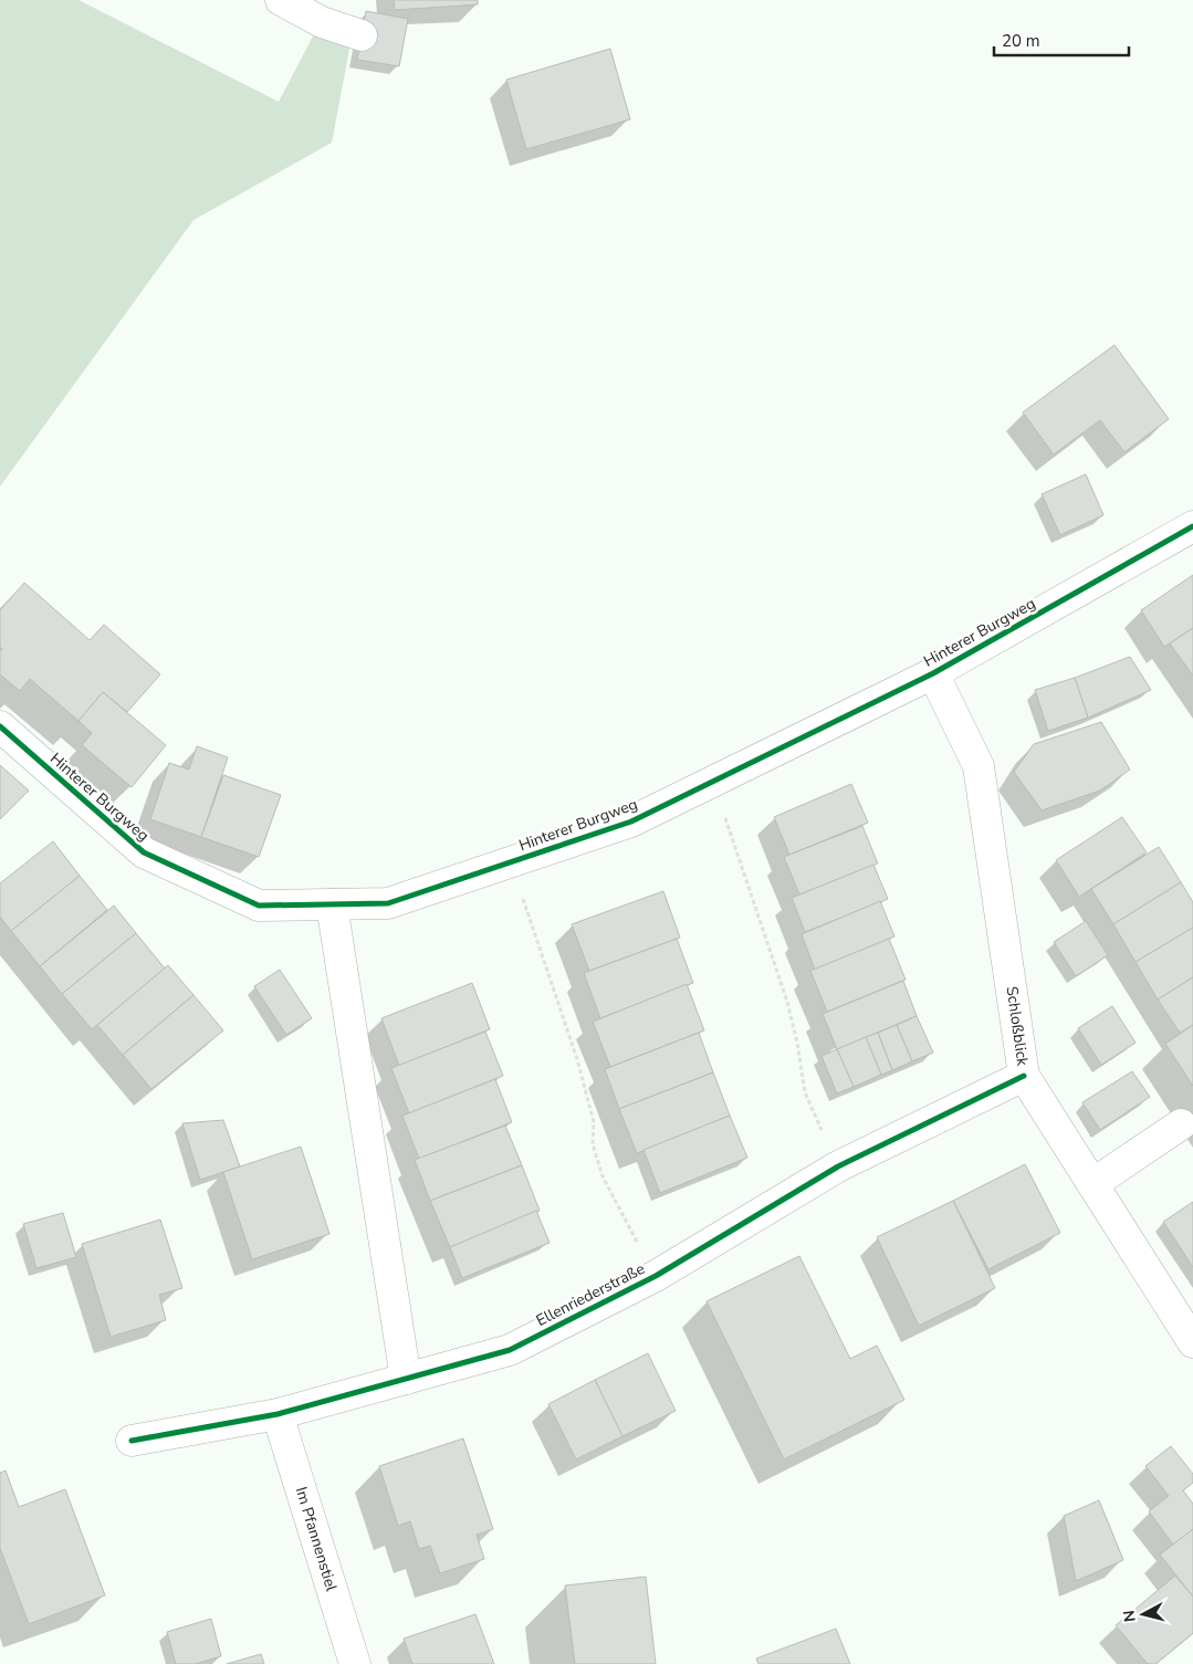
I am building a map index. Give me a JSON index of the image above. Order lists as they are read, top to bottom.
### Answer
{
  "streets": {
    "street": [
      "Hinterer Burgweg",
      "Schloßblick",
      "Ellenriederstraße",
      "Im Pfannenstiel"
    ]
  },
  "crossings": [
    ["Hinterer Burgweg", "Schloßblick"],
    ["Schloßblick", "Ellenriederstraße"],
    ["Ellenriederstraße", "Im Pfannenstiel"]
  ],
  "scale_bar": "20 m",
  "north": "left"
}
